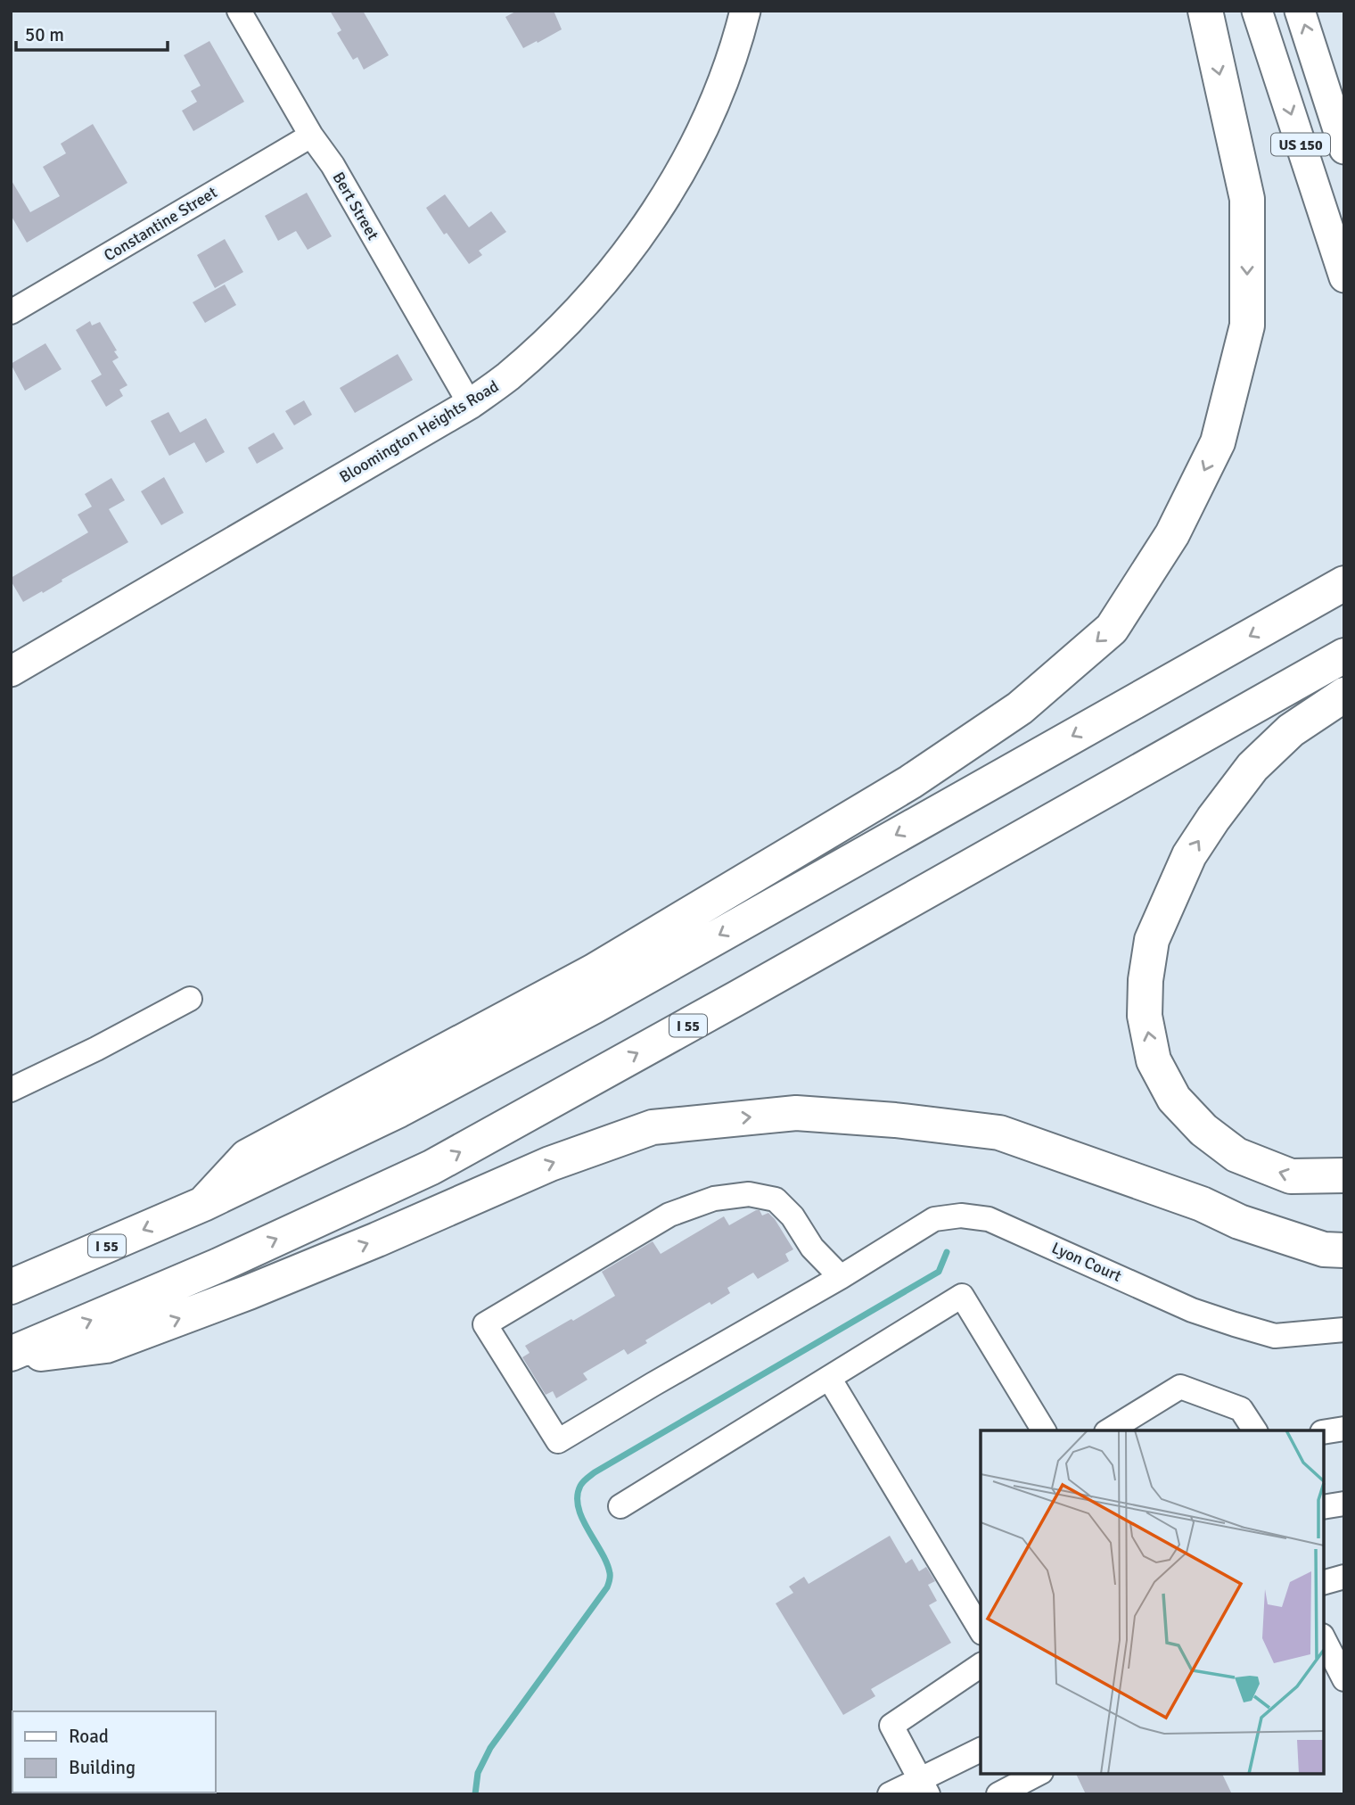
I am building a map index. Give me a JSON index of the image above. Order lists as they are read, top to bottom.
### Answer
{
  "streets": {
    "highway": ["I 55"],
    "main road": ["US 150", "Bloomington Heights Road"],
    "street": ["Bert Street", "Constantine Street", "Lyon Court"]
  },
  "crossings": [
    ["Bert Street", "Constantine Street"],
    ["Bert Street", "Bloomington Heights Road"]
  ],
  "legend": ["Road", "Building"],
  "scale_bar": "50 m"
}
